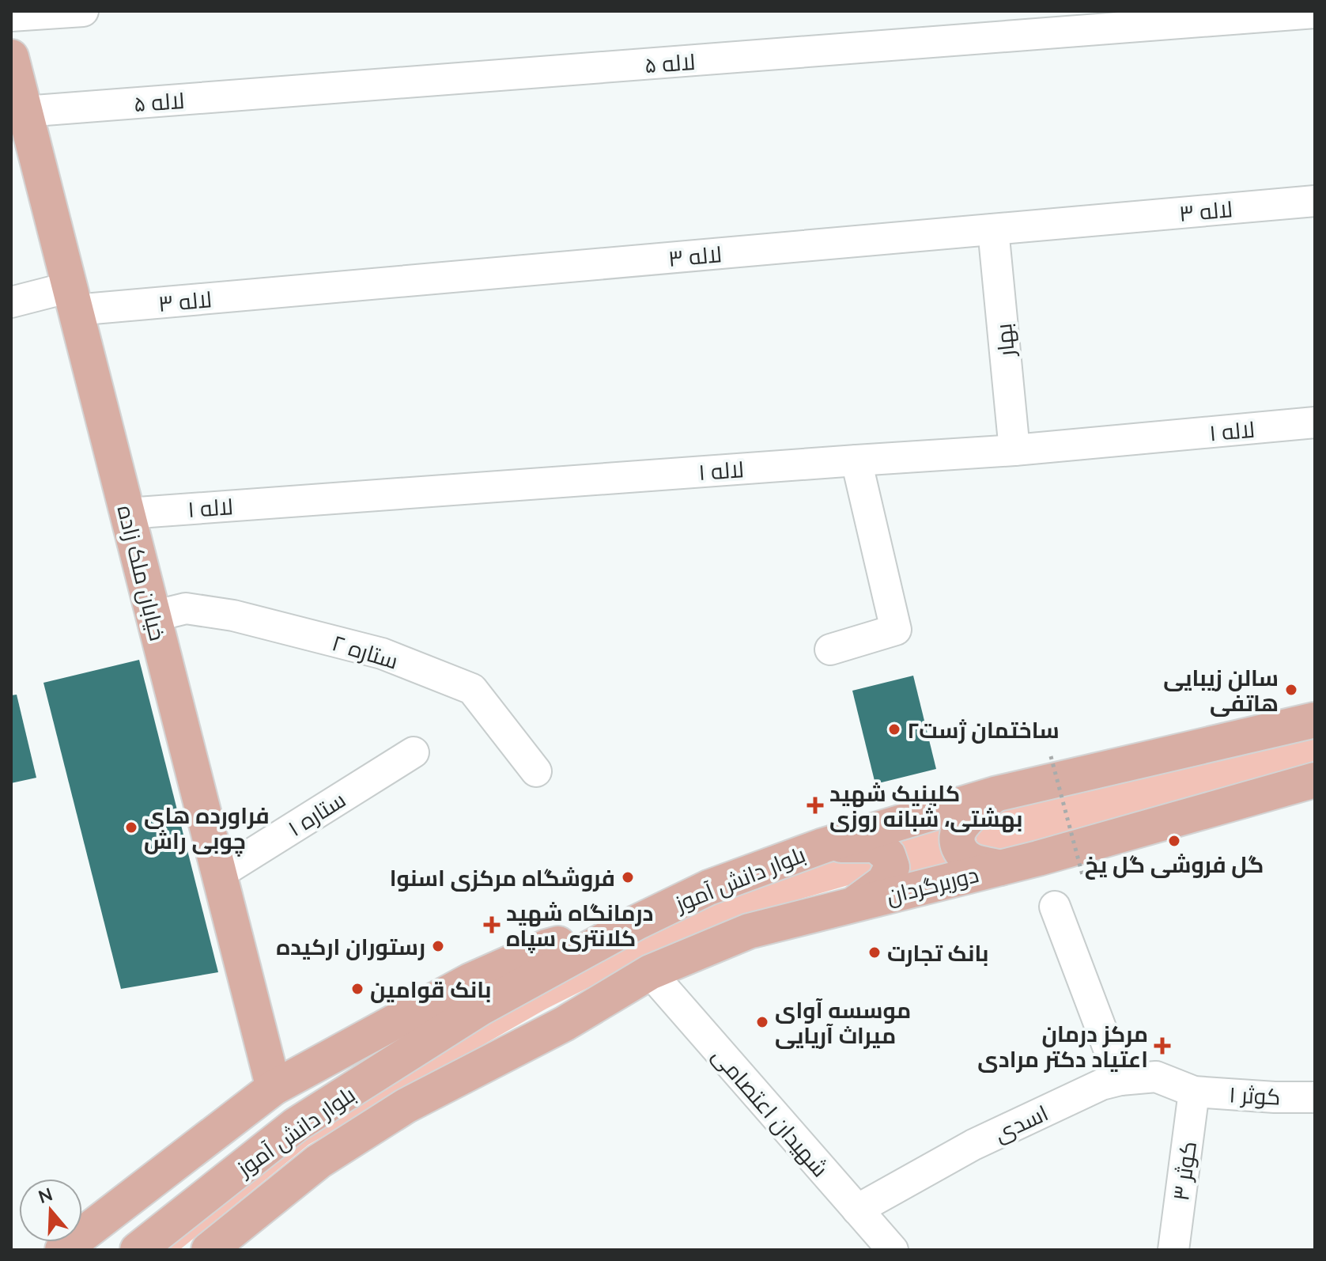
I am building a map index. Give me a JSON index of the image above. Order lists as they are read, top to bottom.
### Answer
{
  "streets": {
    "main road": ["خیابان ملک زاده", "بلوار دانش آموز", "دوربرگردان"],
    "street": [
      "لاله ۵",
      "لاله ۳",
      "بهار",
      "لاله ۱",
      "ستاره ۲",
      "ستاره ۱",
      "کوثر ۱",
      "شهیدان اعتصامی",
      "اسدی",
      "کوثر ۳"
    ]
  },
  "crossings": [
    ["لاله ۵", "خیابان ملک زاده"],
    ["لاله ۳", "بهار"],
    ["لاله ۳", "خیابان ملک زاده"],
    ["بهار", "لاله ۱"],
    ["لاله ۱", "خیابان ملک زاده"],
    ["خیابان ملک زاده", "ستاره ۲"],
    ["خیابان ملک زاده", "ستاره ۱"],
    ["بلوار دانش آموز", "دوربرگردان"],
    ["دوربرگردان", "شهیدان اعتصامی"],
    ["کوثر ۱", "اسدی"],
    ["کوثر ۱", "کوثر ۳"],
    ["شهیدان اعتصامی", "اسدی"],
    ["اسدی", "کوثر ۳"]
  ],
  "places": {
    "other": [
      "سالن زیبایی هاتفی",
      "ساختمان ژست۲",
      "فراورده های چوبی راش",
      "گل فروشی گل یخ",
      "فروشگاه مرکزی اسنوا",
      "رستوران ارکیده",
      "بانک تجارت",
      "بانک قوامین",
      "موسسه آوای میراث آریایی"
    ],
    "health": ["کلینیک شهید بهشتی، شبانه روزی", "درمانگاه شهید کلانتری سپاه", "مرکز درمان اعتیاد دکتر مرادی"]
  },
  "north": "top"
}
